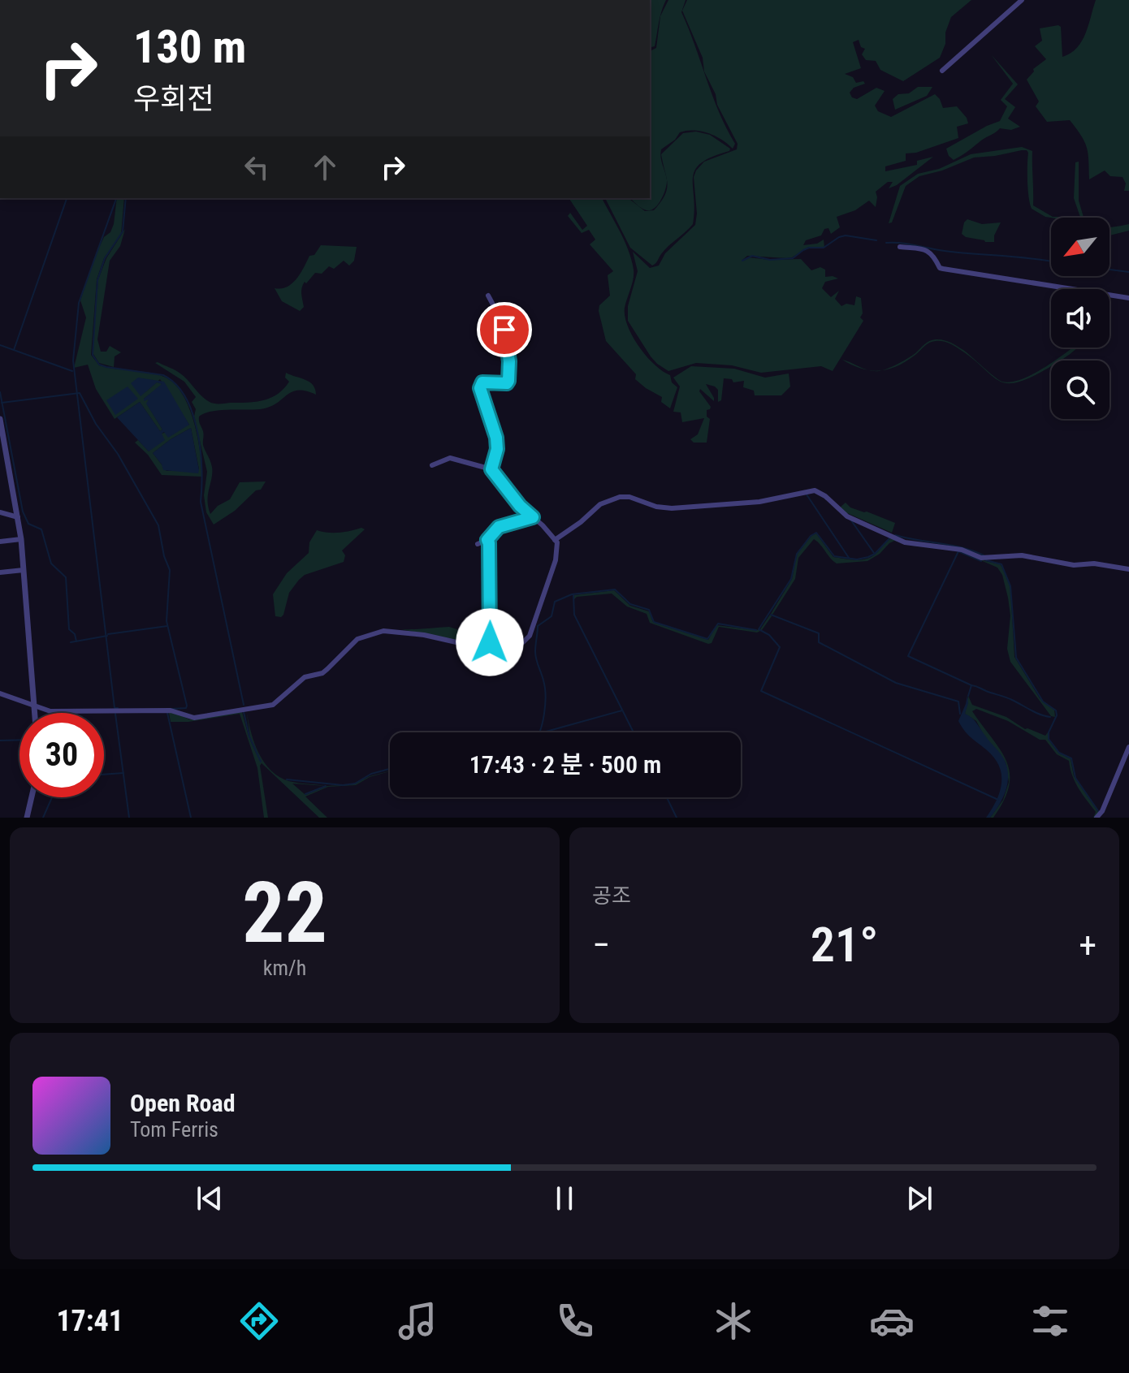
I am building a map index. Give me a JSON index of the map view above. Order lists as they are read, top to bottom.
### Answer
{
  "north": "bottom left",
  "page": {
    "turn": ["130 m", "우회전"],
    "limit": "30",
    "trip": "17:43 · 2 분 · 500 m",
    "tile": [
      ["22", "km/h"],
      "공조"
    ],
    "heat": ["−", "21°", "+"],
    "song": ["Open Road", "Tom Ferris"],
    "tabs": "17:41"
  }
}
